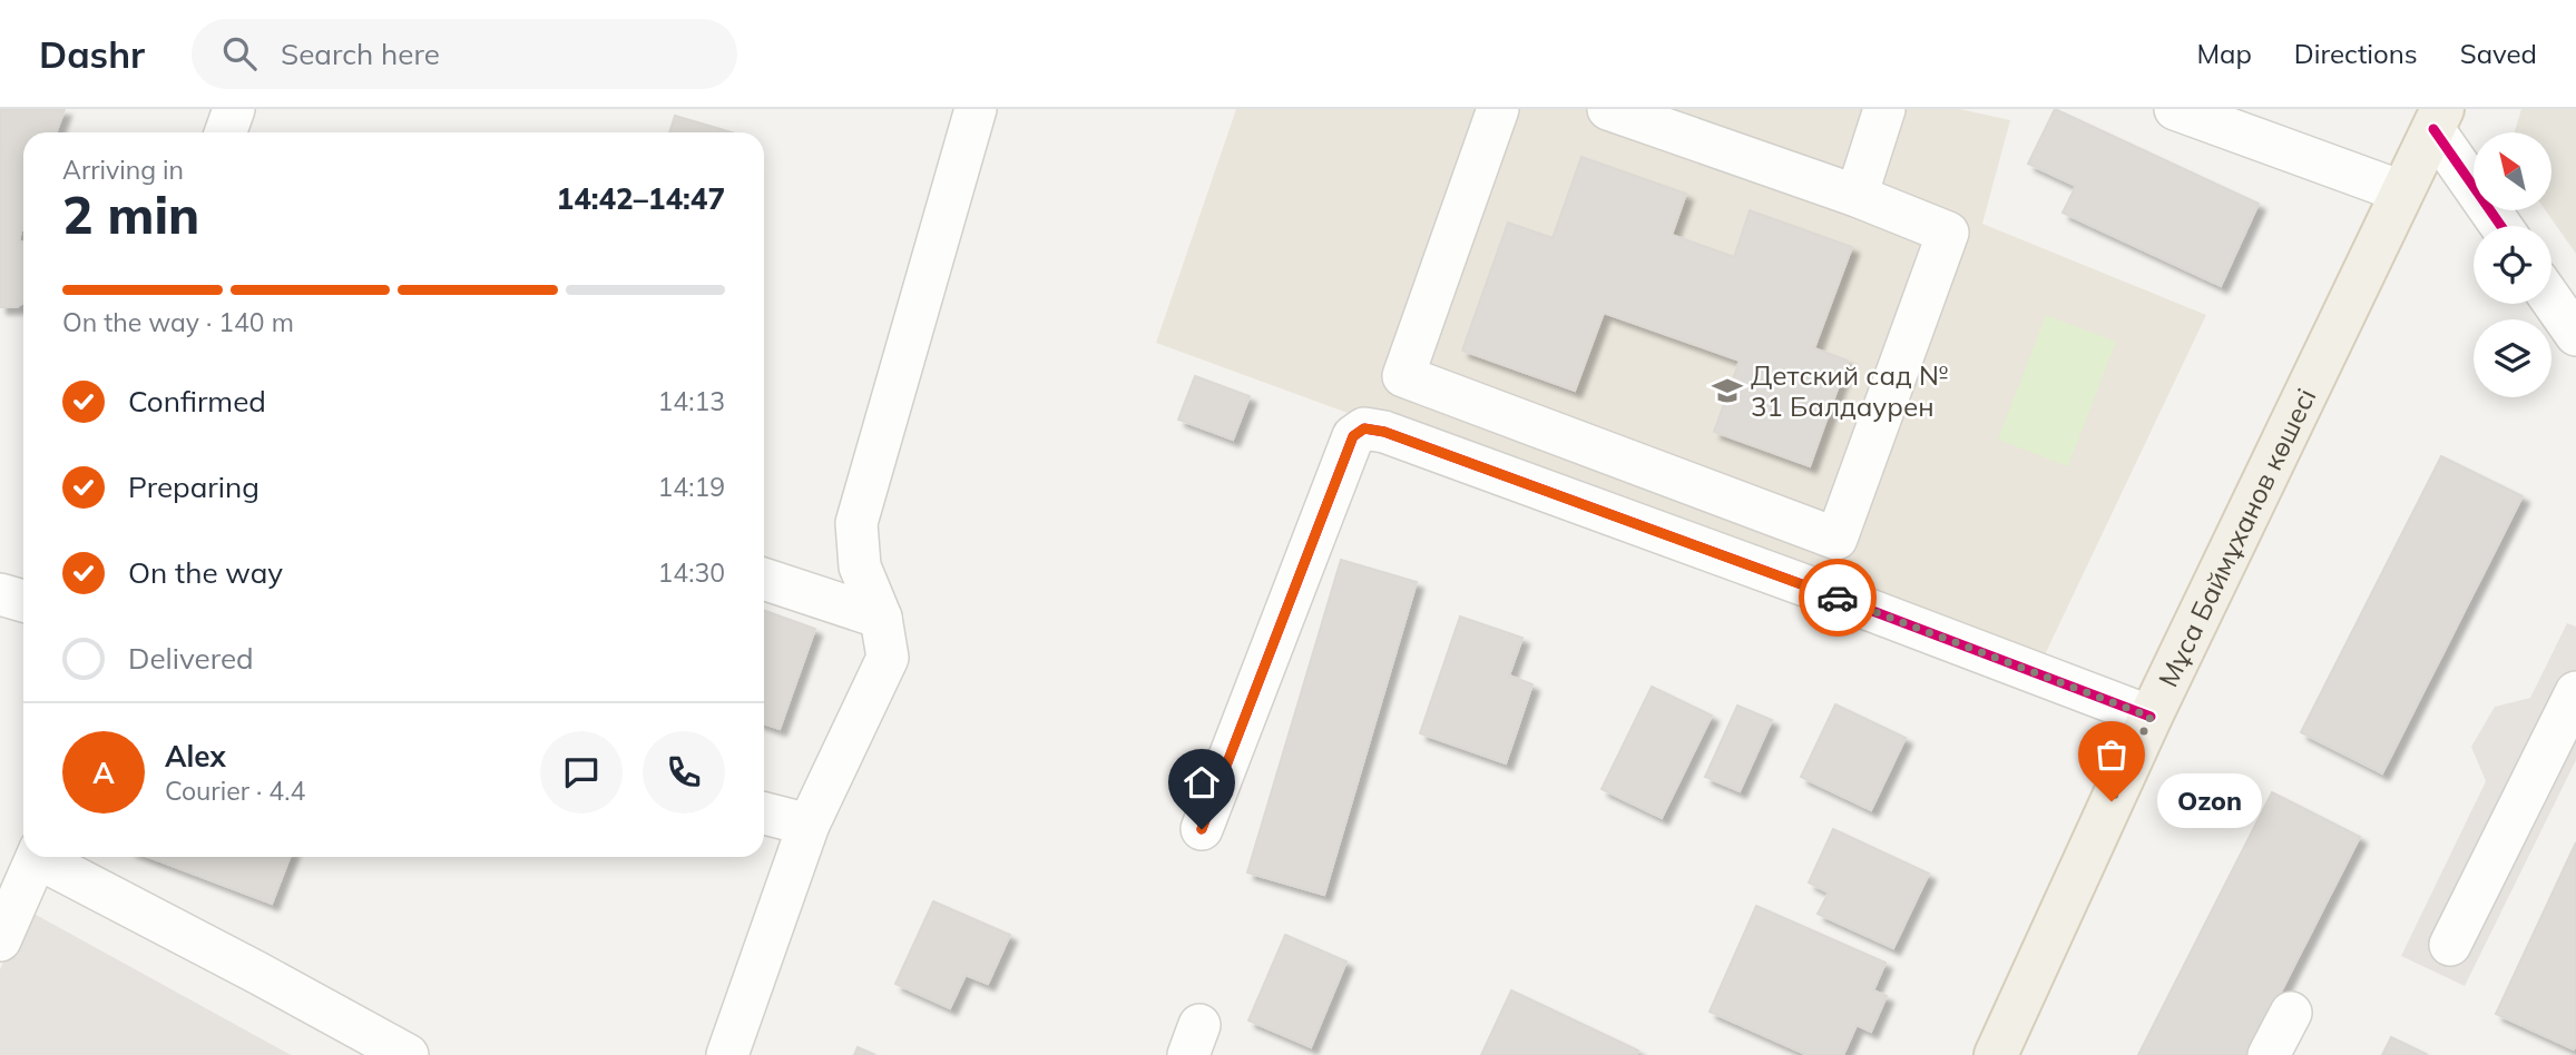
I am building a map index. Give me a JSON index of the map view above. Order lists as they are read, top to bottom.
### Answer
{
  "streets": {
    "main road": ["Мұса Баймұханов көшесі"]
  },
  "places": {
    "school or university": ["Детский сад № 31 Балдаурен"],
    "other": ["Ozon"]
  },
  "north": "top left",
  "page": {
    "header": "Dashr",
    "search": "Search here",
    "nav": ["Map", "Directions", "Saved"],
    "heading": ["2 min", "Arriving in", "14:42–14:47"],
    "panel": ["Alex", "Courier · 4.4"],
    "bar": "On the way · 140 m",
    "list": [
      ["Confirmed", "14:13"],
      ["Preparing", "14:19"],
      ["On the way", "14:30"],
      "Delivered"
    ],
    "round": "A",
    "bubble": "Ozon"
  }
}
